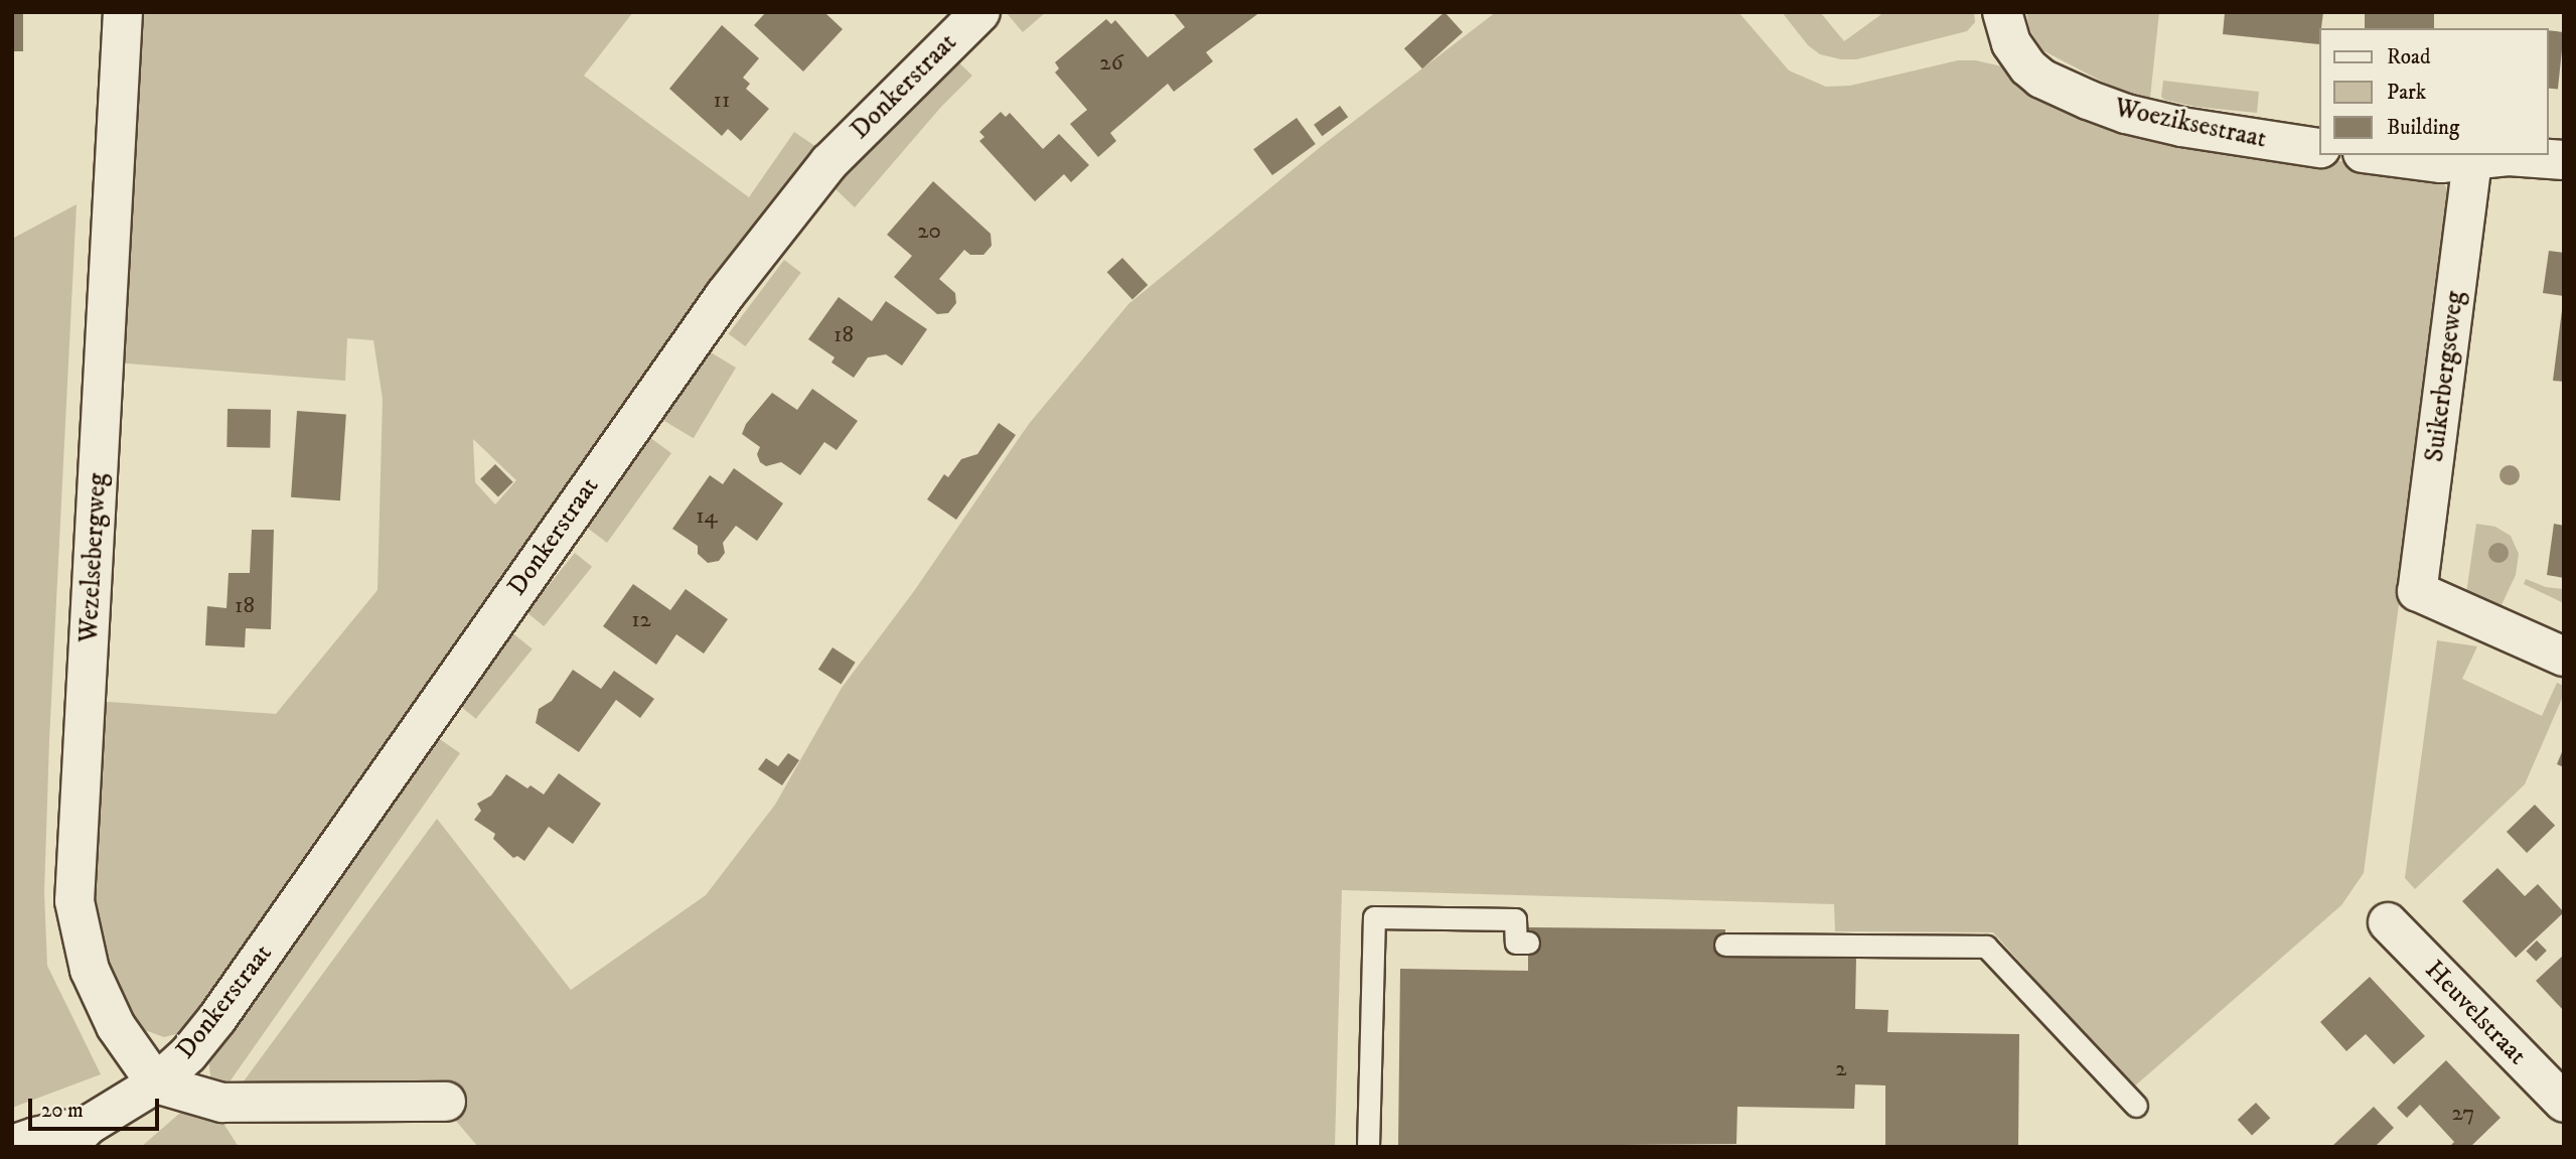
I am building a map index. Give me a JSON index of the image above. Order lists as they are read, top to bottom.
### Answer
{
  "streets": {
    "street": [
      "Donkerstraat",
      "Woeziksestraat",
      "Suikerbergseweg",
      "Wezelsebergweg",
      "Heuvelstraat"
    ]
  },
  "crossings": [
    ["Donkerstraat", "Wezelsebergweg"]
  ],
  "house_numbers": [
    "26",
    "11",
    "20",
    "18",
    "14",
    "18",
    "12",
    "2",
    "27"
  ],
  "legend": ["Road", "Park", "Building"],
  "scale_bar": "20 m"
}
